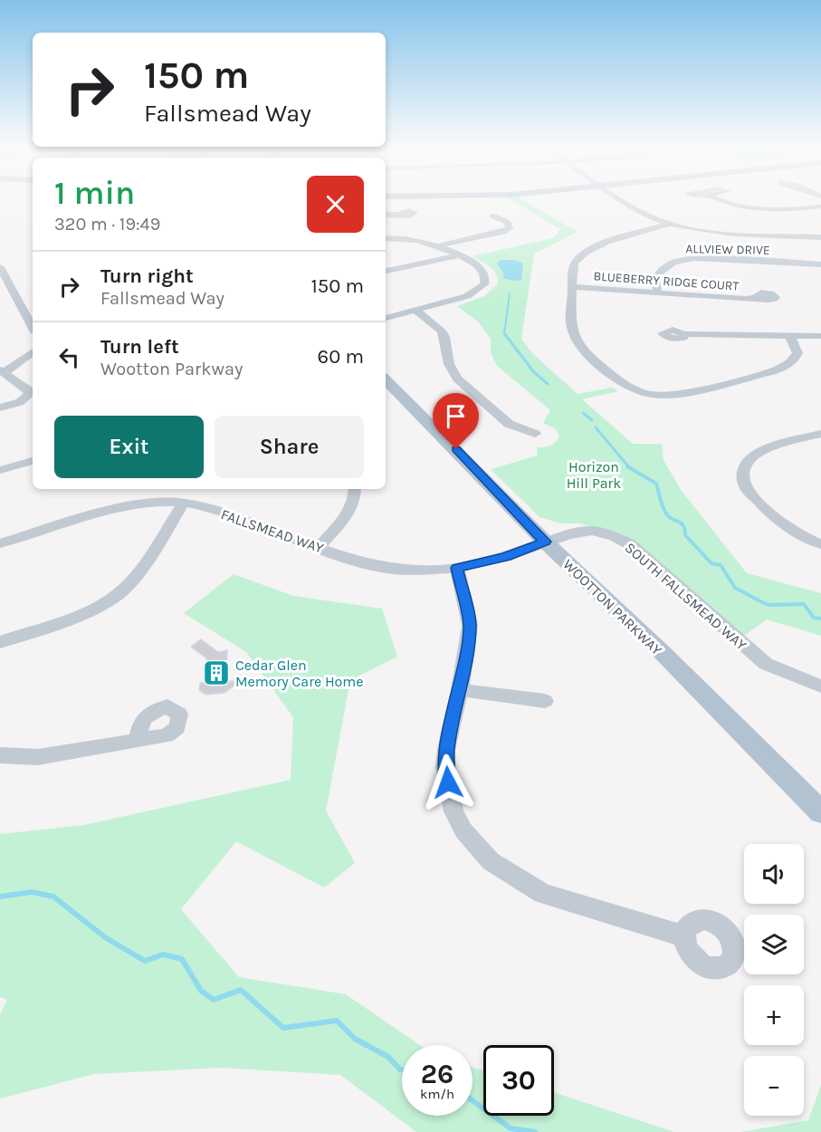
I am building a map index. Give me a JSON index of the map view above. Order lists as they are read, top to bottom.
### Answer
{
  "streets": {
    "main road": ["WOOTTON PARKWAY"],
    "street": [
      "ALLVIEW DRIVE",
      "BLUEBERRY RIDGE COURT",
      "FALLSMEAD WAY",
      "SOUTH FALLSMEAD WAY"
    ]
  },
  "crossings": [
    ["ALLVIEW DRIVE", "BLUEBERRY RIDGE COURT"],
    ["FALLSMEAD WAY", "SOUTH FALLSMEAD WAY"],
    ["FALLSMEAD WAY", "WOOTTON PARKWAY"],
    ["SOUTH FALLSMEAD WAY", "WOOTTON PARKWAY"]
  ],
  "parks": ["Horizon Hill Park"],
  "places": {
    "building": ["Cedar Glen Memory Care Home"]
  },
  "page": {
    "turn": ["150 m", "Fallsmead Way"],
    "heading": ["1 min", "320 m · 19:49"],
    "list": [
      {
        "name": "Turn right",
        "note": "Fallsmead Way",
        "value": "150 m"
      },
      {
        "name": "Turn left",
        "note": "Wootton Parkway",
        "value": "60 m"
      }
    ],
    "buttons": ["Exit", "Share"],
    "map_buttons": ["+", "−"],
    "speed": "26 km/h",
    "limit": "30"
  }
}
